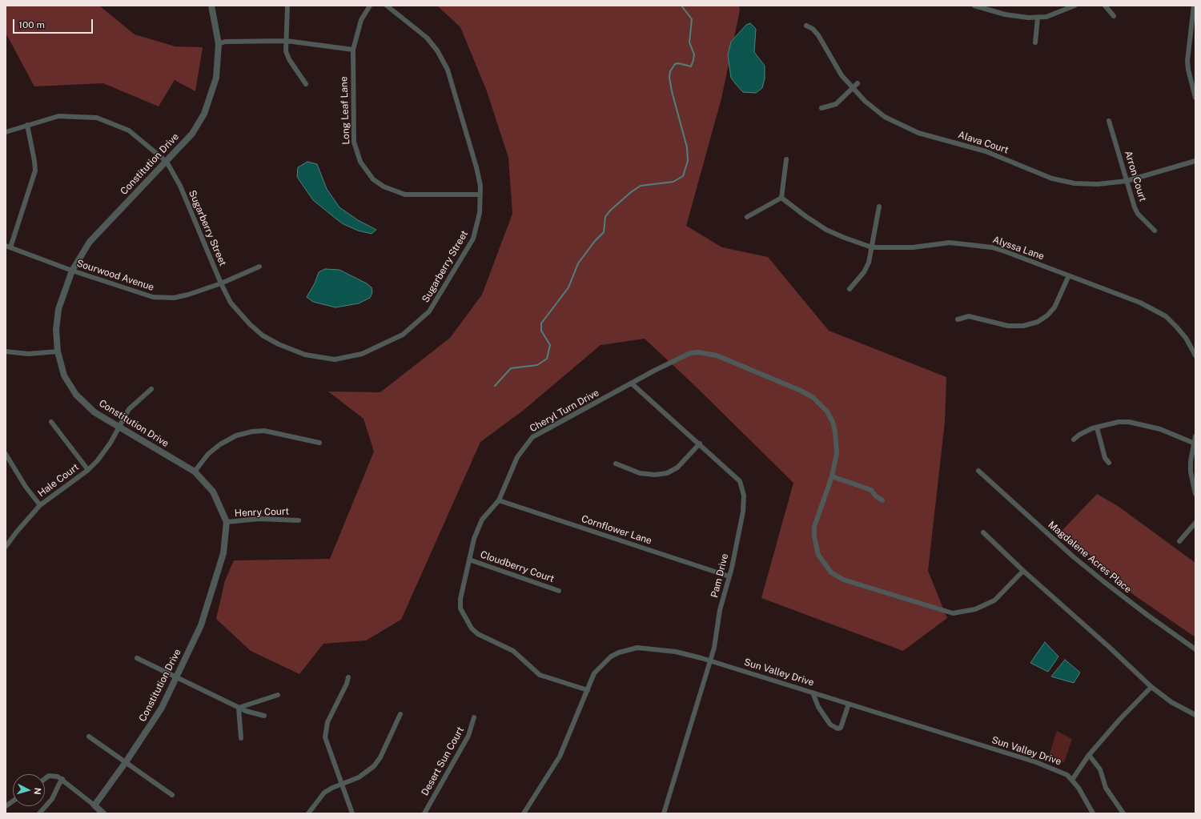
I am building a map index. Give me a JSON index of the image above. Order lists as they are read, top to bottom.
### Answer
{
  "streets": {
    "street": [
      "Long Leaf Lane",
      "Alava Court",
      "Constitution Drive",
      "Arron Court",
      "Sugarberry Street",
      "Alyssa Lane",
      "Sourwood Avenue",
      "Cheryl Turn Drive",
      "Hale Court",
      "Henry Court",
      "Cornflower Lane",
      "Magdalene Acres Place",
      "Cloudberry Court",
      "Pam Drive",
      "Sun Valley Drive",
      "Desert Sun Court"
    ]
  },
  "crossings": [
    ["Long Leaf Lane", "Sugarberry Street"],
    ["Alava Court", "Arron Court"],
    ["Constitution Drive", "Sugarberry Street"],
    ["Constitution Drive", "Sourwood Avenue"],
    ["Constitution Drive", "Hale Court"],
    ["Constitution Drive", "Henry Court"],
    ["Sugarberry Street", "Sourwood Avenue"],
    ["Cheryl Turn Drive", "Cornflower Lane"],
    ["Cheryl Turn Drive", "Cloudberry Court"],
    ["Cheryl Turn Drive", "Pam Drive"],
    ["Cheryl Turn Drive", "Sun Valley Drive"],
    ["Cornflower Lane", "Pam Drive"],
    ["Pam Drive", "Sun Valley Drive"]
  ],
  "scale_bar": "100 m",
  "north": "right"
}
